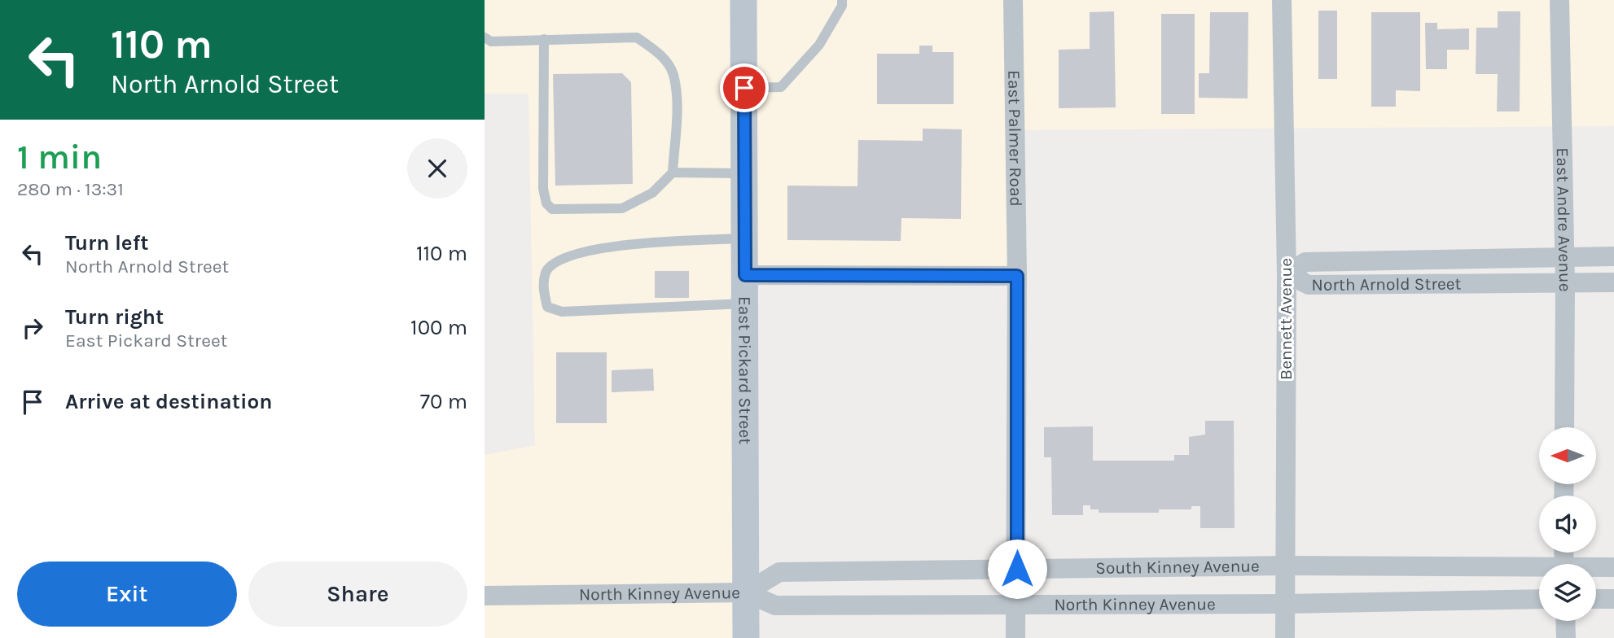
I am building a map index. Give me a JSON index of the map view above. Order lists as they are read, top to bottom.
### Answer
{
  "streets": {
    "main road": ["East Pickard Street"],
    "street": [
      "East Palmer Road",
      "East Andre Avenue",
      "North Arnold Street",
      "Bennett Avenue",
      "South Kinney Avenue",
      "North Kinney Avenue"
    ]
  },
  "crossings": [
    ["East Palmer Road", "South Kinney Avenue"],
    ["East Palmer Road", "North Kinney Avenue"],
    ["East Andre Avenue", "North Arnold Street"],
    ["North Arnold Street", "Bennett Avenue"],
    ["Bennett Avenue", "South Kinney Avenue"],
    ["Bennett Avenue", "North Kinney Avenue"],
    ["East Pickard Street", "South Kinney Avenue"],
    ["East Pickard Street", "North Kinney Avenue"],
    ["South Kinney Avenue", "North Kinney Avenue"]
  ],
  "north": "left",
  "page": {
    "turn": ["110 m", "North Arnold Street"],
    "heading": ["1 min", "280 m · 13:31"],
    "list": [
      {
        "name": "Turn left",
        "note": "North Arnold Street",
        "value": "110 m"
      },
      {
        "name": "Turn right",
        "note": "East Pickard Street",
        "value": "100 m"
      },
      {
        "name": "Arrive at destination",
        "value": "70 m"
      }
    ],
    "buttons": ["Exit", "Share"]
  }
}
